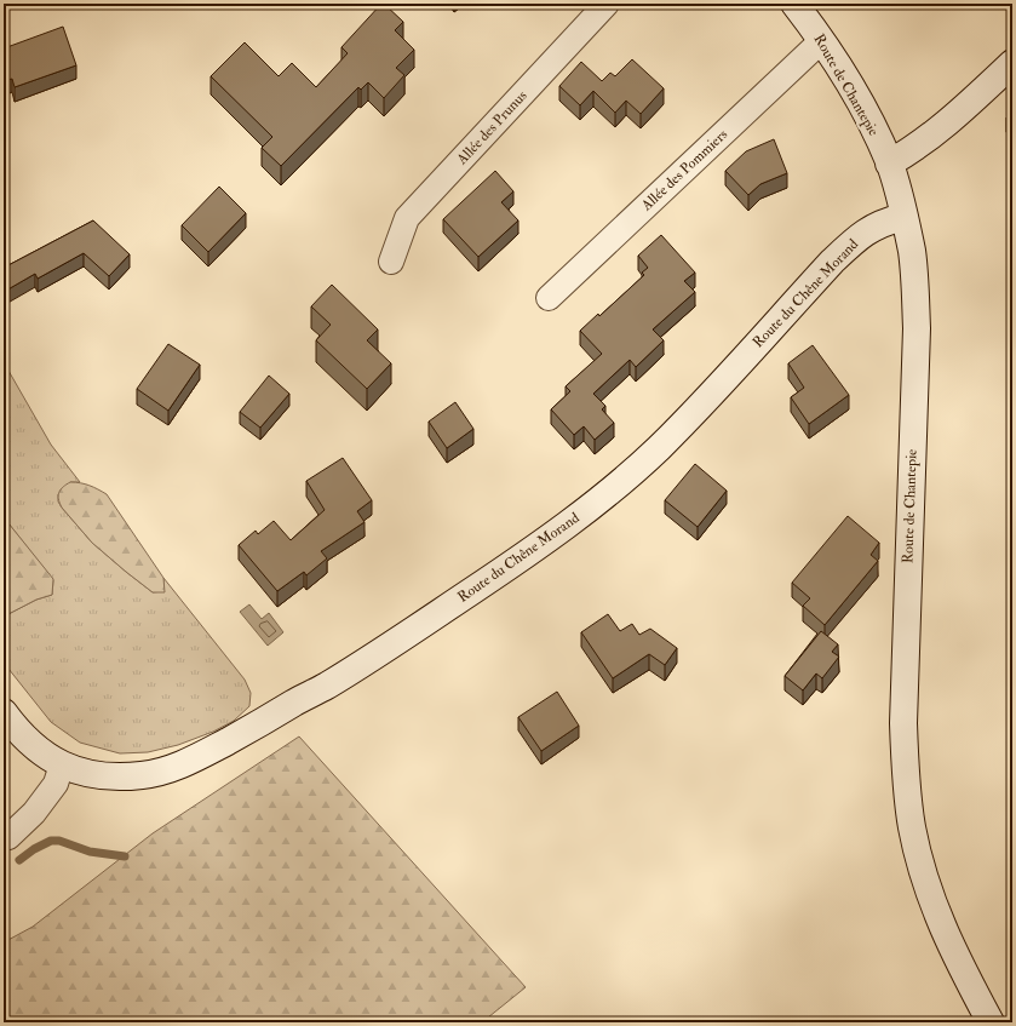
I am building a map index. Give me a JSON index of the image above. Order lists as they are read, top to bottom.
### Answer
{
  "streets": {
    "main road": ["Route de Chantepie", "Route du Chêne Morand"],
    "street": ["Allée des Prunus", "Allée des Pommiers"]
  },
  "crossings": [
    ["Route de Chantepie", "Allée des Pommiers"],
    ["Route de Chantepie", "Route du Chêne Morand"]
  ]
}
